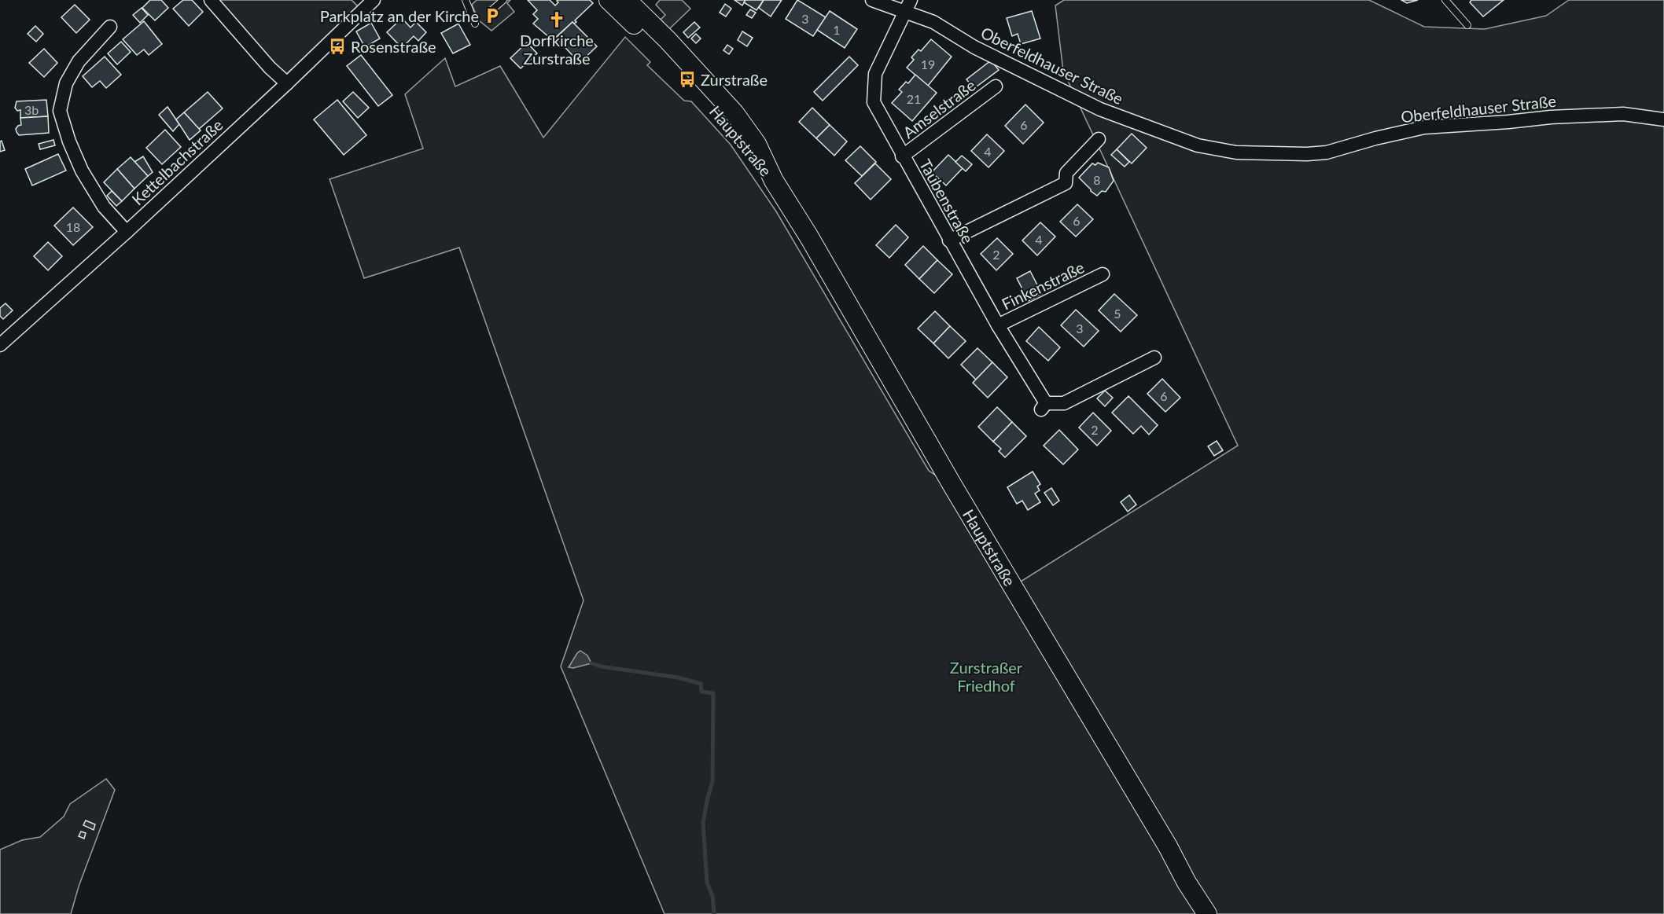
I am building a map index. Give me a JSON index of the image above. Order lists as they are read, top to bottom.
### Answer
{
  "streets": {
    "main road": ["Hauptstraße"],
    "street": [
      "Oberfeldhauser Straße",
      "Amselstraße",
      "Kettelbachstraße",
      "Taubenstraße",
      "Finkenstraße"
    ]
  },
  "crossings": [
    ["Oberfeldhauser Straße", "Taubenstraße"],
    ["Amselstraße", "Taubenstraße"],
    ["Taubenstraße", "Finkenstraße"]
  ],
  "parks": ["Zurstraßer Friedhof"],
  "places": {
    "parking": ["Parkplatz an der Kirche"],
    "church": ["Dorfkirche Zurstraße"],
    "bus stop": ["Rosenstraße", "Zurstraße"]
  },
  "house_numbers": [
    "3",
    "1",
    "19",
    "21",
    "3b",
    "6",
    "4",
    "8",
    "6",
    "18",
    "4",
    "2",
    "5",
    "3",
    "6",
    "2"
  ]
}
